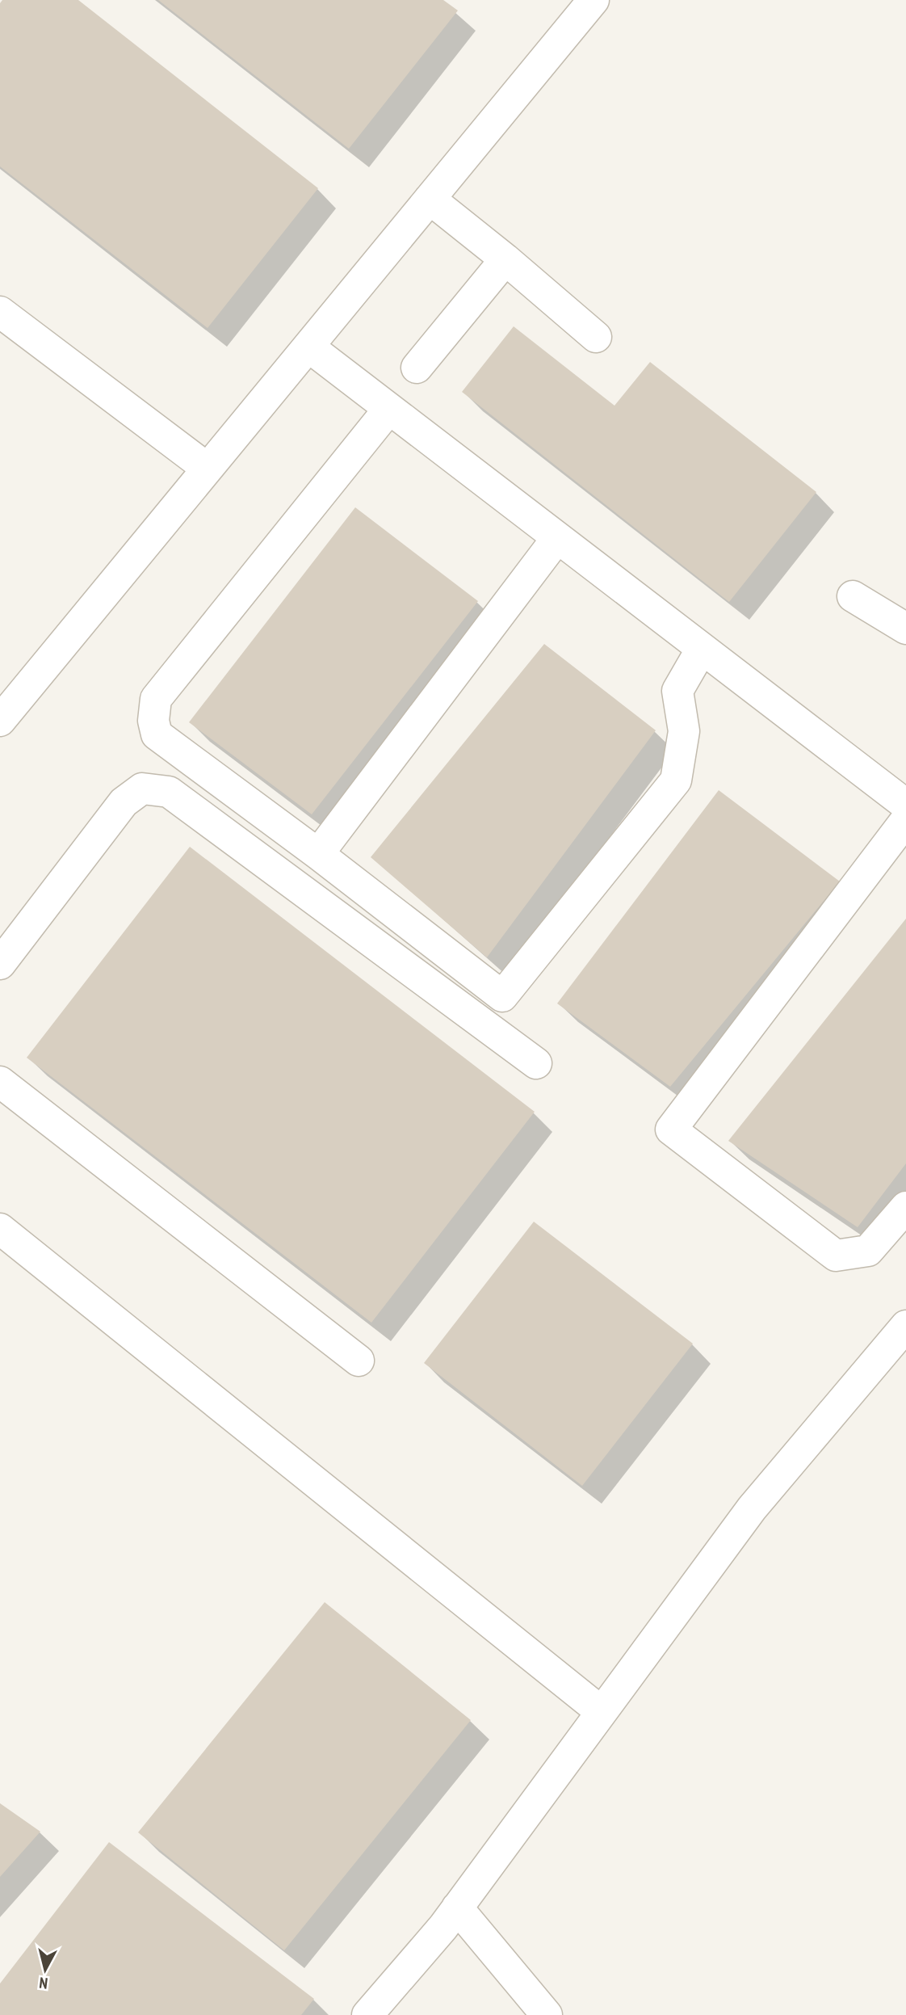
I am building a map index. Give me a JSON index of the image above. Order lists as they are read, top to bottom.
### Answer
{
  "north": "bottom"
}
